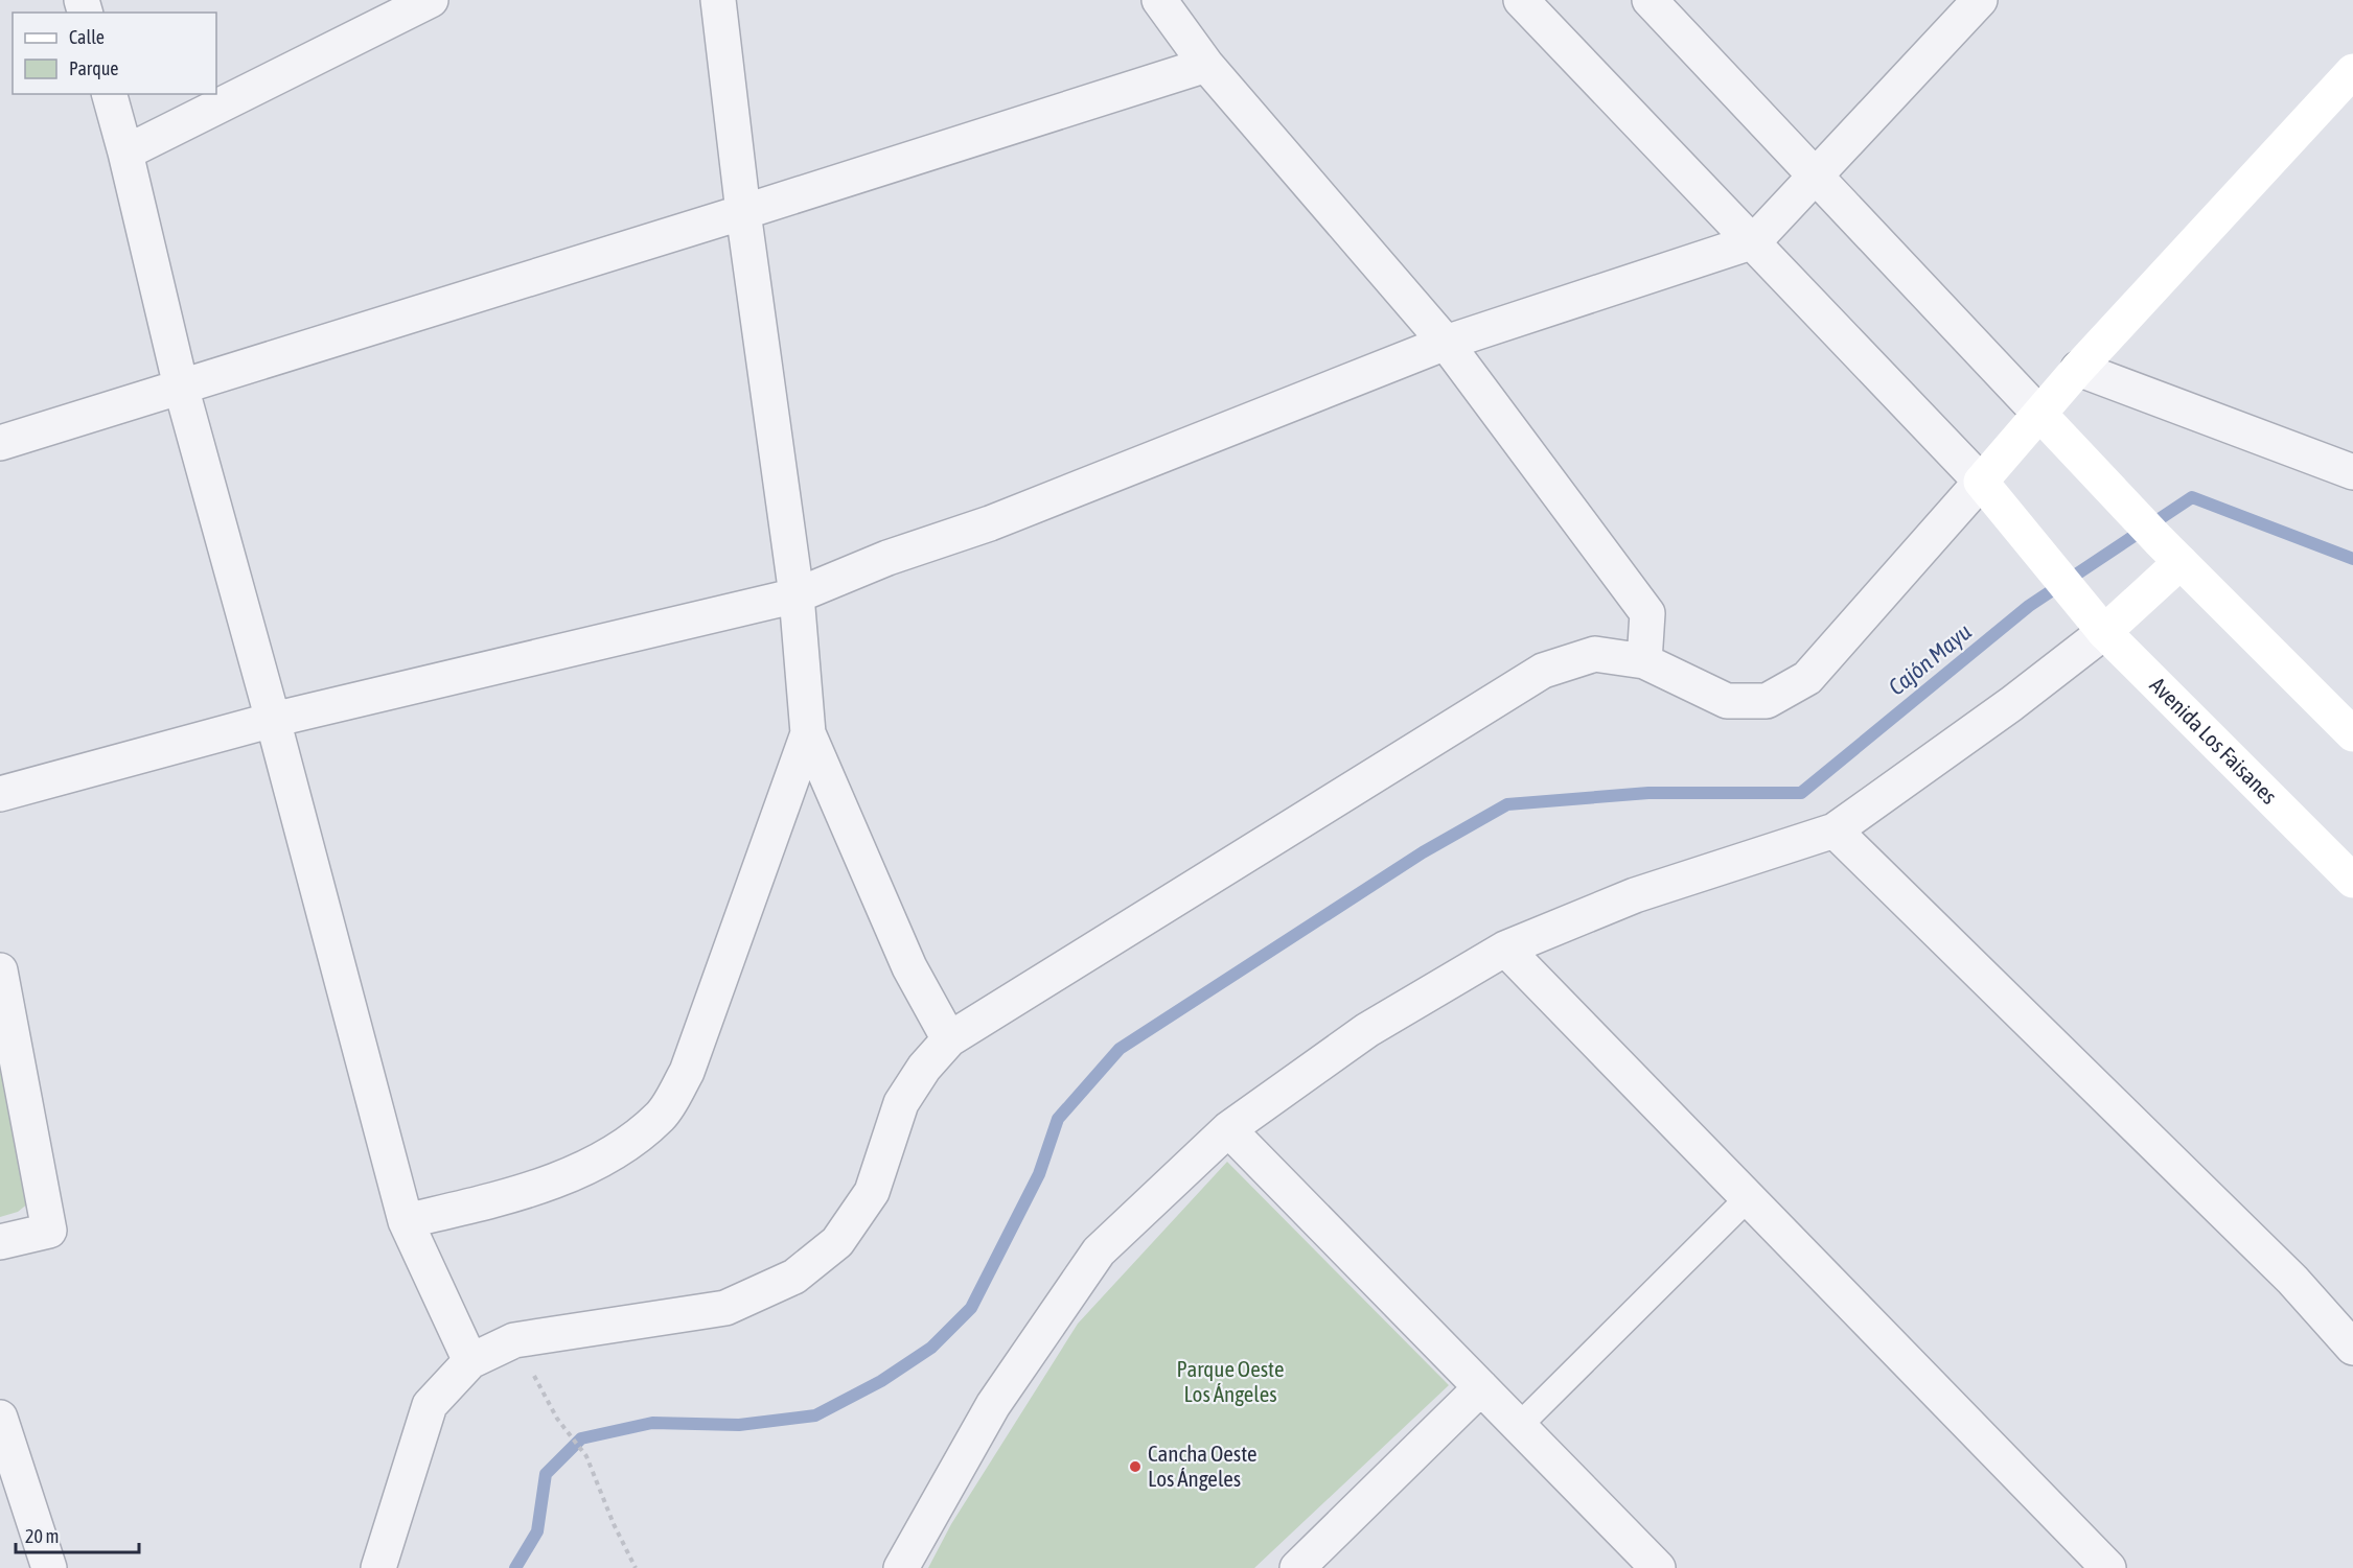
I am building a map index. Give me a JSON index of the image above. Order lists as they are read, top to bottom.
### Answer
{
  "streets": {
    "street": ["Avenida Los Faisanes"]
  },
  "water": ["Cajón Mayu"],
  "parks": ["Parque Oeste Los Ángeles"],
  "places": ["Cancha Oeste Los Ángeles"],
  "legend": ["Calle", "Parque"],
  "scale_bar": "20 m"
}
